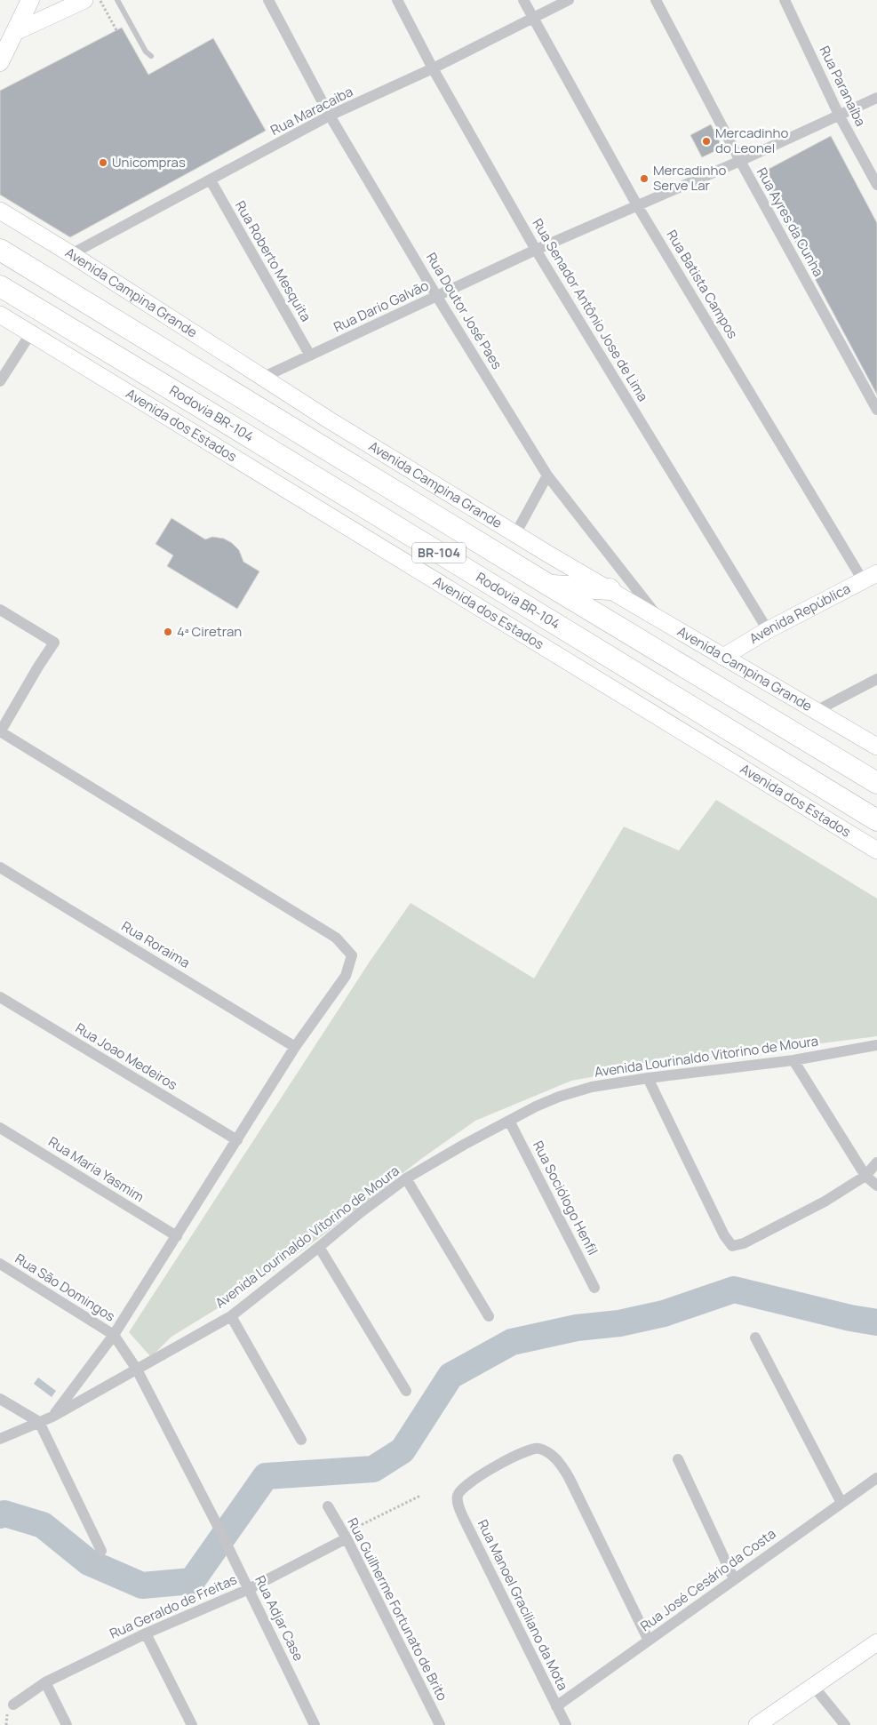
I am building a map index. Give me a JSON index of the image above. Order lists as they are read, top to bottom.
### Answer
{
  "streets": {
    "highway": ["Rodovia BR-104", "BR-104"],
    "main road": ["Avenida Campina Grande", "Avenida dos Estados", "Avenida República"],
    "street": [
      "Rua Paranaíba",
      "Rua Maracaiba",
      "Rua Ayres da Cunha",
      "Rua Roberto Mesquita",
      "Rua Batista Campos",
      "Rua Dario Galvão",
      "Rua Senador Antônio Jose de Lima",
      "Rua Doutor José Paes",
      "Rua Roraima",
      "Rua Joao Medeiros",
      "Avenida Lourinaldo Vitorino de Moura",
      "Rua Maria Yasmim",
      "Rua Sociólogo Henfil",
      "Rua São Domingos",
      "Rua José Cesário da Costa",
      "Rua Manoel Graciliano da Mota",
      "Rua Geraldo de Freitas",
      "Rua Guilherme Fortunato de Brito",
      "Rua Adjar Case"
    ]
  },
  "crossings": [
    ["Rua Paranaíba", "Rua Dario Galvão"],
    ["Rua Maracaiba", "Rua Roberto Mesquita"],
    ["Rua Maracaiba", "Rua Batista Campos"],
    ["Rua Maracaiba", "Avenida Campina Grande"],
    ["Rua Maracaiba", "Rua Senador Antônio Jose de Lima"],
    ["Rua Maracaiba", "Rua Doutor José Paes"],
    ["Rua Ayres da Cunha", "Rua Dario Galvão"],
    ["Rua Roberto Mesquita", "Rua Dario Galvão"],
    ["Rua Batista Campos", "Rua Dario Galvão"],
    ["Rua Batista Campos", "Avenida República"],
    ["Avenida Campina Grande", "Rua Dario Galvão"],
    ["Avenida Campina Grande", "Rua Doutor José Paes"],
    ["Avenida Campina Grande", "Avenida República"],
    ["Rua Dario Galvão", "Rua Senador Antônio Jose de Lima"],
    ["Rua Dario Galvão", "Rua Doutor José Paes"],
    ["Rua Senador Antônio Jose de Lima", "Avenida República"],
    ["Avenida Lourinaldo Vitorino de Moura", "Rua Sociólogo Henfil"],
    ["Avenida Lourinaldo Vitorino de Moura", "Rua Adjar Case"],
    ["Rua São Domingos", "Rua Adjar Case"],
    ["Rua José Cesário da Costa", "Rua Manoel Graciliano da Mota"],
    ["Rua Geraldo de Freitas", "Rua Guilherme Fortunato de Brito"],
    ["Rua Geraldo de Freitas", "Rua Adjar Case"]
  ],
  "places": [
    "Mercadinho do Leonel",
    "Unicompras",
    "Mercadinho Serve Lar",
    "4ª Ciretran"
  ]
}
